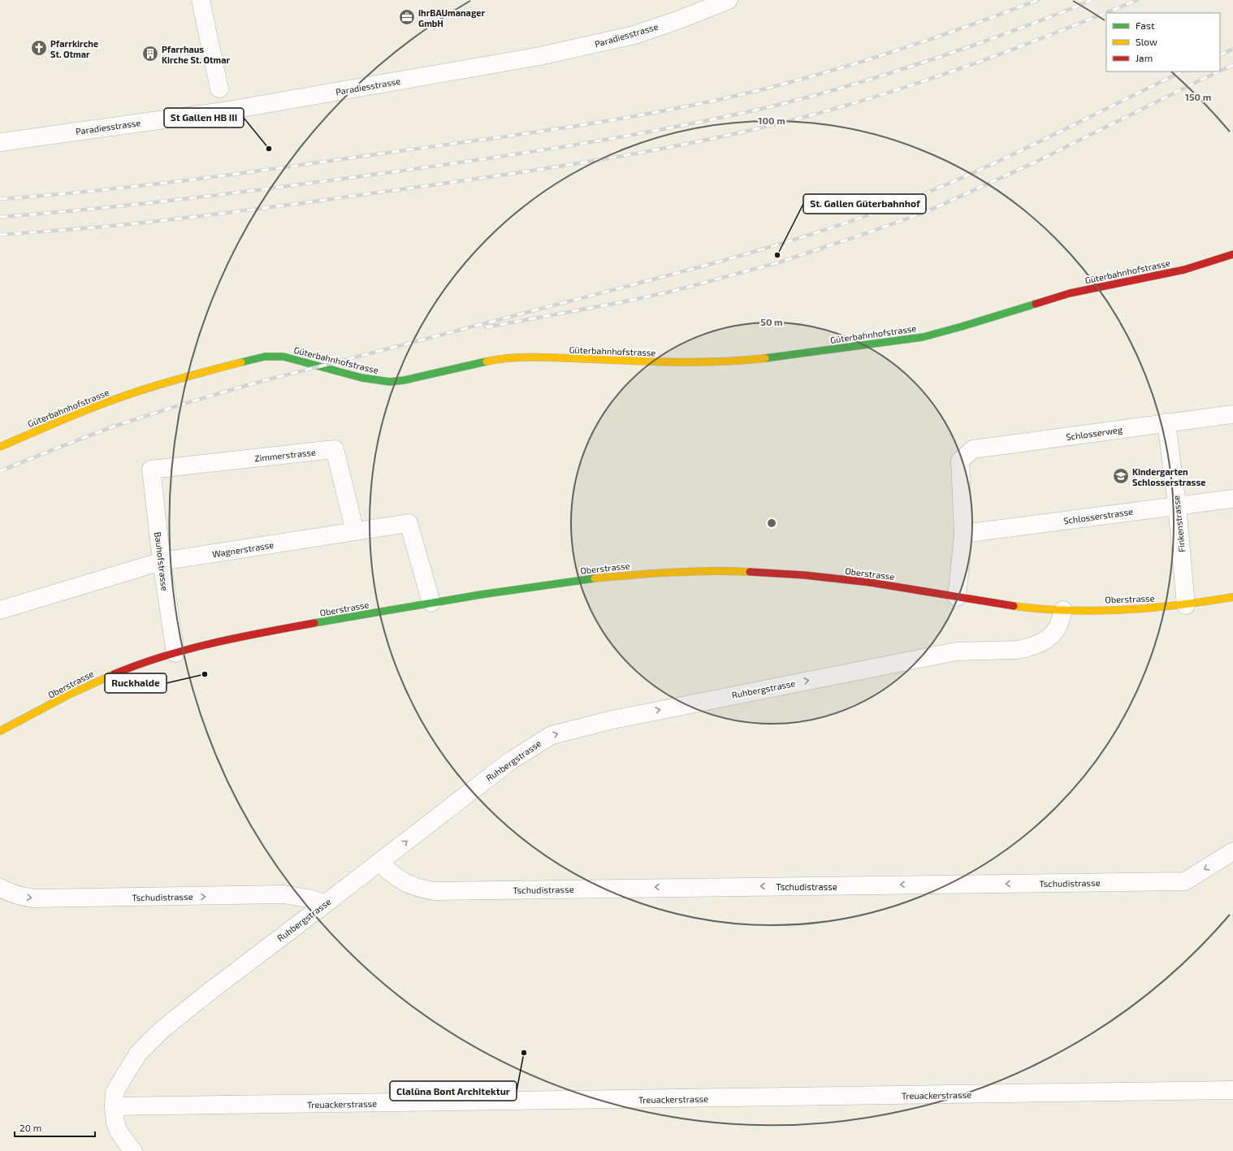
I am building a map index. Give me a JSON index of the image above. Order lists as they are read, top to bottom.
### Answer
{
  "streets": {
    "street": [
      "Paradiesstrasse",
      "Güterbahnhofstrasse",
      "Schlosserweg",
      "Zimmerstrasse",
      "Schlosserstrasse",
      "Finkenstrasse",
      "Wagnerstrasse",
      "Bauhofstrasse",
      "Oberstrasse",
      "Ruhbergstrasse",
      "Tschudistrasse",
      "Treuackerstrasse"
    ]
  },
  "crossings": [
    ["Schlosserweg", "Schlosserstrasse"],
    ["Schlosserweg", "Finkenstrasse"],
    ["Zimmerstrasse", "Wagnerstrasse"],
    ["Zimmerstrasse", "Bauhofstrasse"],
    ["Schlosserstrasse", "Finkenstrasse"],
    ["Finkenstrasse", "Oberstrasse"],
    ["Wagnerstrasse", "Bauhofstrasse"],
    ["Wagnerstrasse", "Oberstrasse"],
    ["Bauhofstrasse", "Oberstrasse"],
    ["Oberstrasse", "Ruhbergstrasse"],
    ["Ruhbergstrasse", "Tschudistrasse"],
    ["Ruhbergstrasse", "Treuackerstrasse"]
  ],
  "one_way": ["Ruhbergstrasse"],
  "places": {
    "office": ["ihrBAUmanager GmbH"],
    "church": ["Pfarrkirche St. Otmar"],
    "building": ["Pfarrhaus Kirche St. Otmar"],
    "other": [
      "St Gallen HB III",
      "St. Gallen Güterbahnhof",
      "Ruckhalde",
      "Clalüna Bont Architektur"
    ],
    "school or university": ["Kindergarten Schlosserstrasse"]
  },
  "legend": ["Fast", "Slow", "Jam"],
  "scale_bar": "20 m",
  "rings": ["150 m", "100 m", "50 m"]
}
